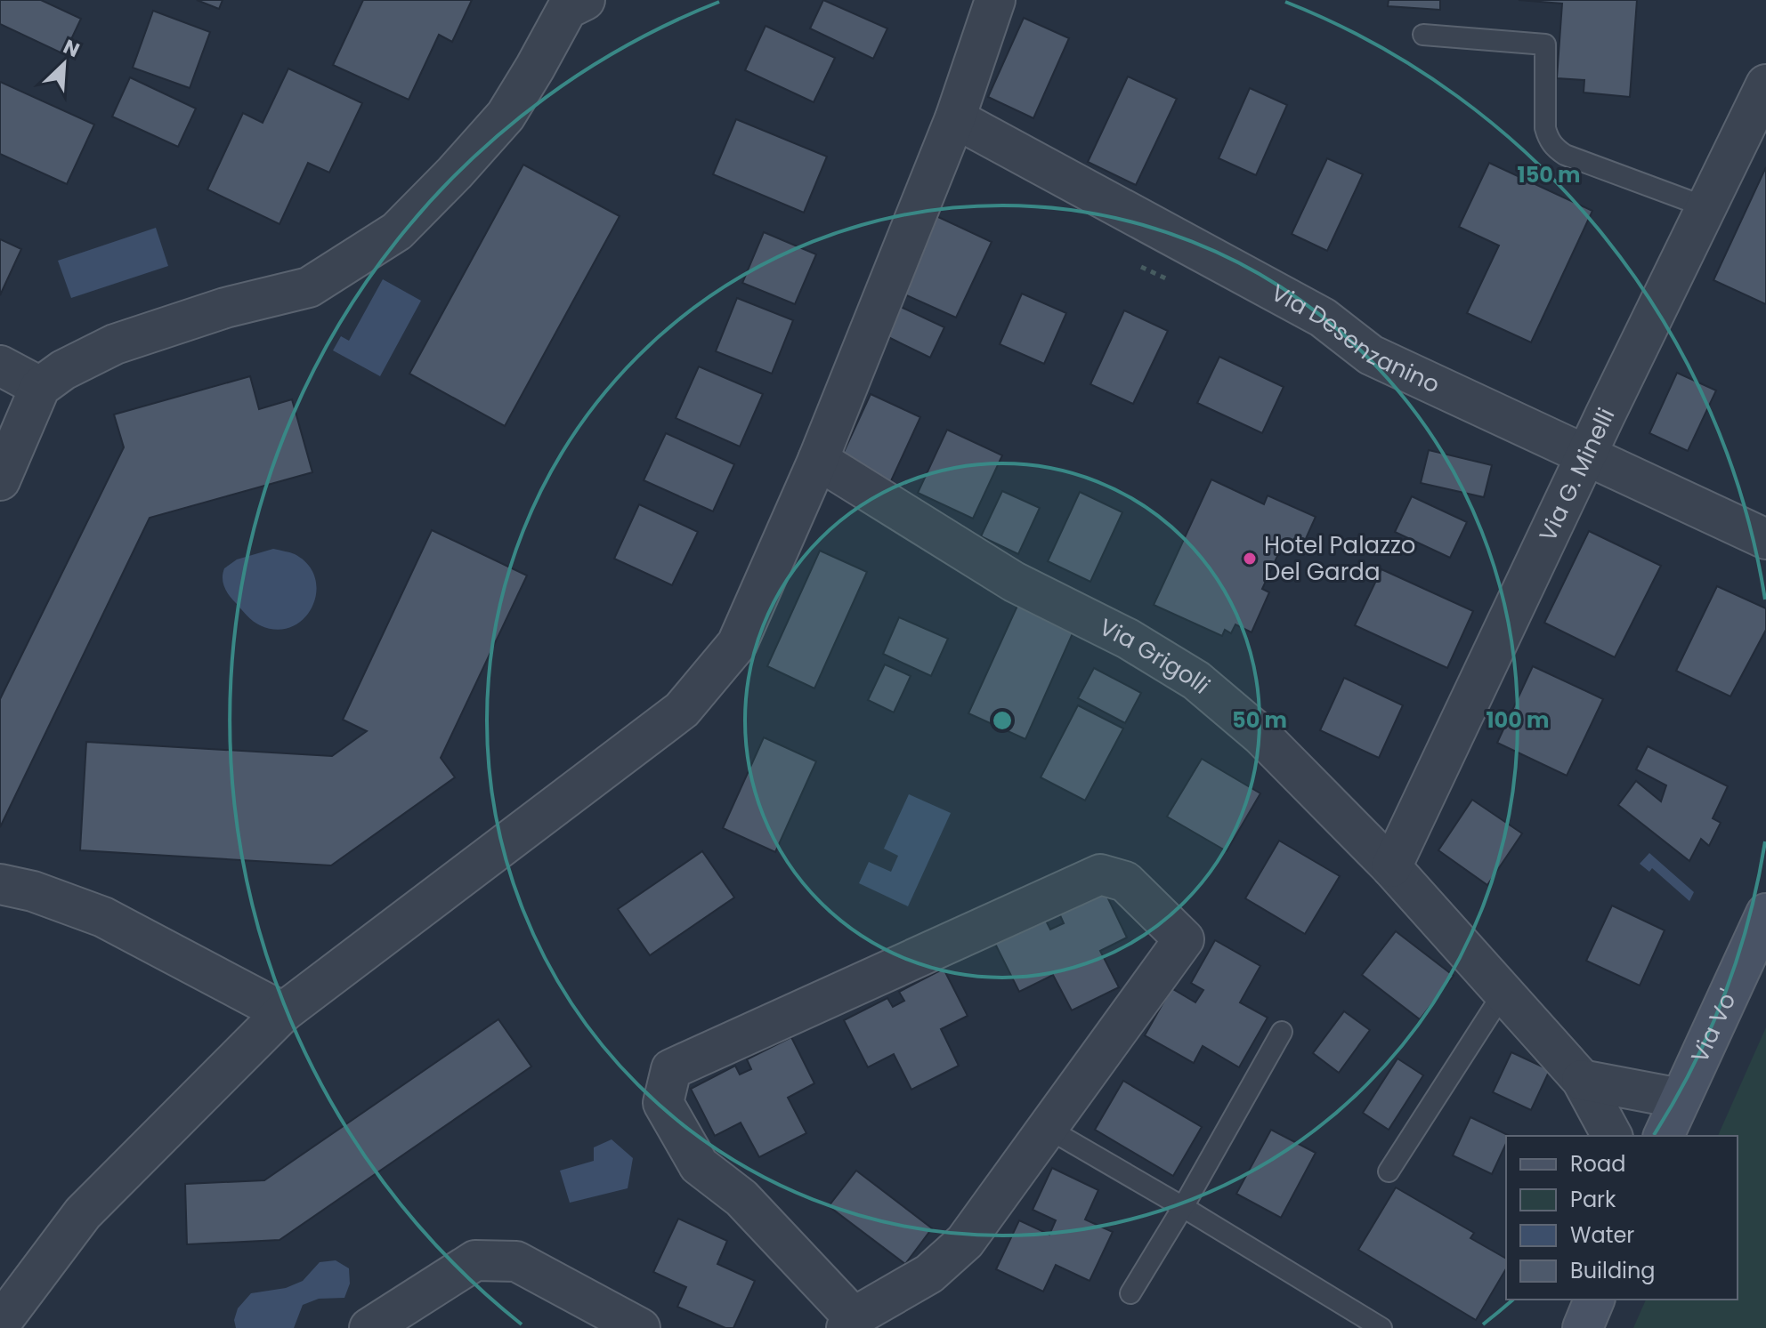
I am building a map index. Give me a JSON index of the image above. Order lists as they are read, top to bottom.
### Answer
{
  "streets": {
    "street": [
      "Via Desenzanino",
      "Via G. Minelli",
      "Via Grigolli",
      "Via Vo'"
    ]
  },
  "crossings": [
    ["Via Desenzanino", "Via G. Minelli"],
    ["Via G. Minelli", "Via Grigolli"]
  ],
  "places": ["Hotel Palazzo Del Garda"],
  "legend": [
    "Road",
    "Park",
    "Water",
    "Building"
  ],
  "north": "top right",
  "rings": ["150 m", "50 m", "100 m"]
}
